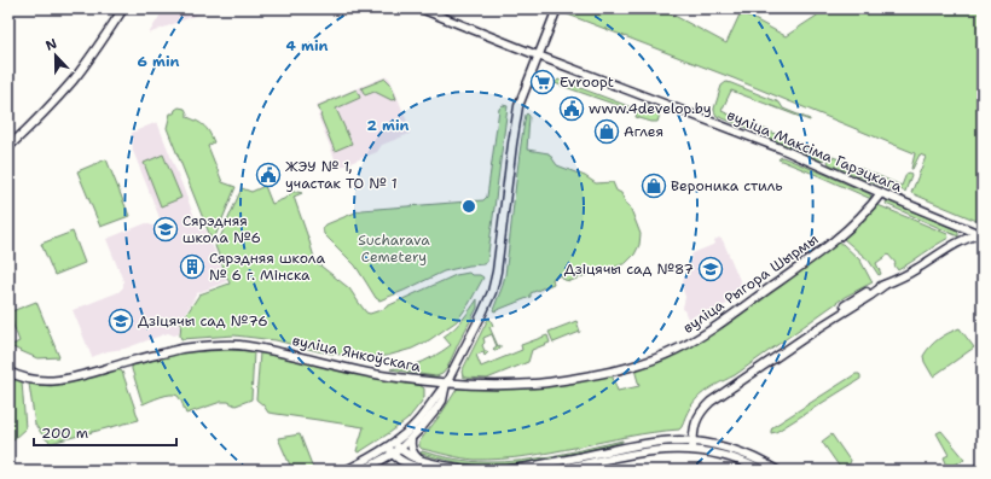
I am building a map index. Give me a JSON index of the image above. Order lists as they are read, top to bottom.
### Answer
{
  "streets": {
    "main road": ["вуліца Максіма Гарэцкага", "вуліца Рыгора Шырмы", "вуліца Янкоўскага"]
  },
  "crossings": [
    ["вуліца Максіма Гарэцкага", "вуліца Рыгора Шырмы"],
    ["вуліца Рыгора Шырмы", "вуліца Янкоўскага"]
  ],
  "parks": ["Sucharava Cemetery"],
  "places": {
    "supermarket": ["Evroopt"],
    "public building": ["www.4develop.by", "ЖЭУ № 1, участак ТО № 1"],
    "shop": ["Аглея", "Вероника стиль"],
    "school or university": ["Сярэдняя школа №6", "Дзіцячы сад №87", "Дзіцячы сад №76"],
    "building": ["Сярэдняя школа № 6 г. Мінска"]
  },
  "scale_bar": "200 m",
  "north": "top",
  "rings": ["4 min", "6 min", "2 min"]
}
